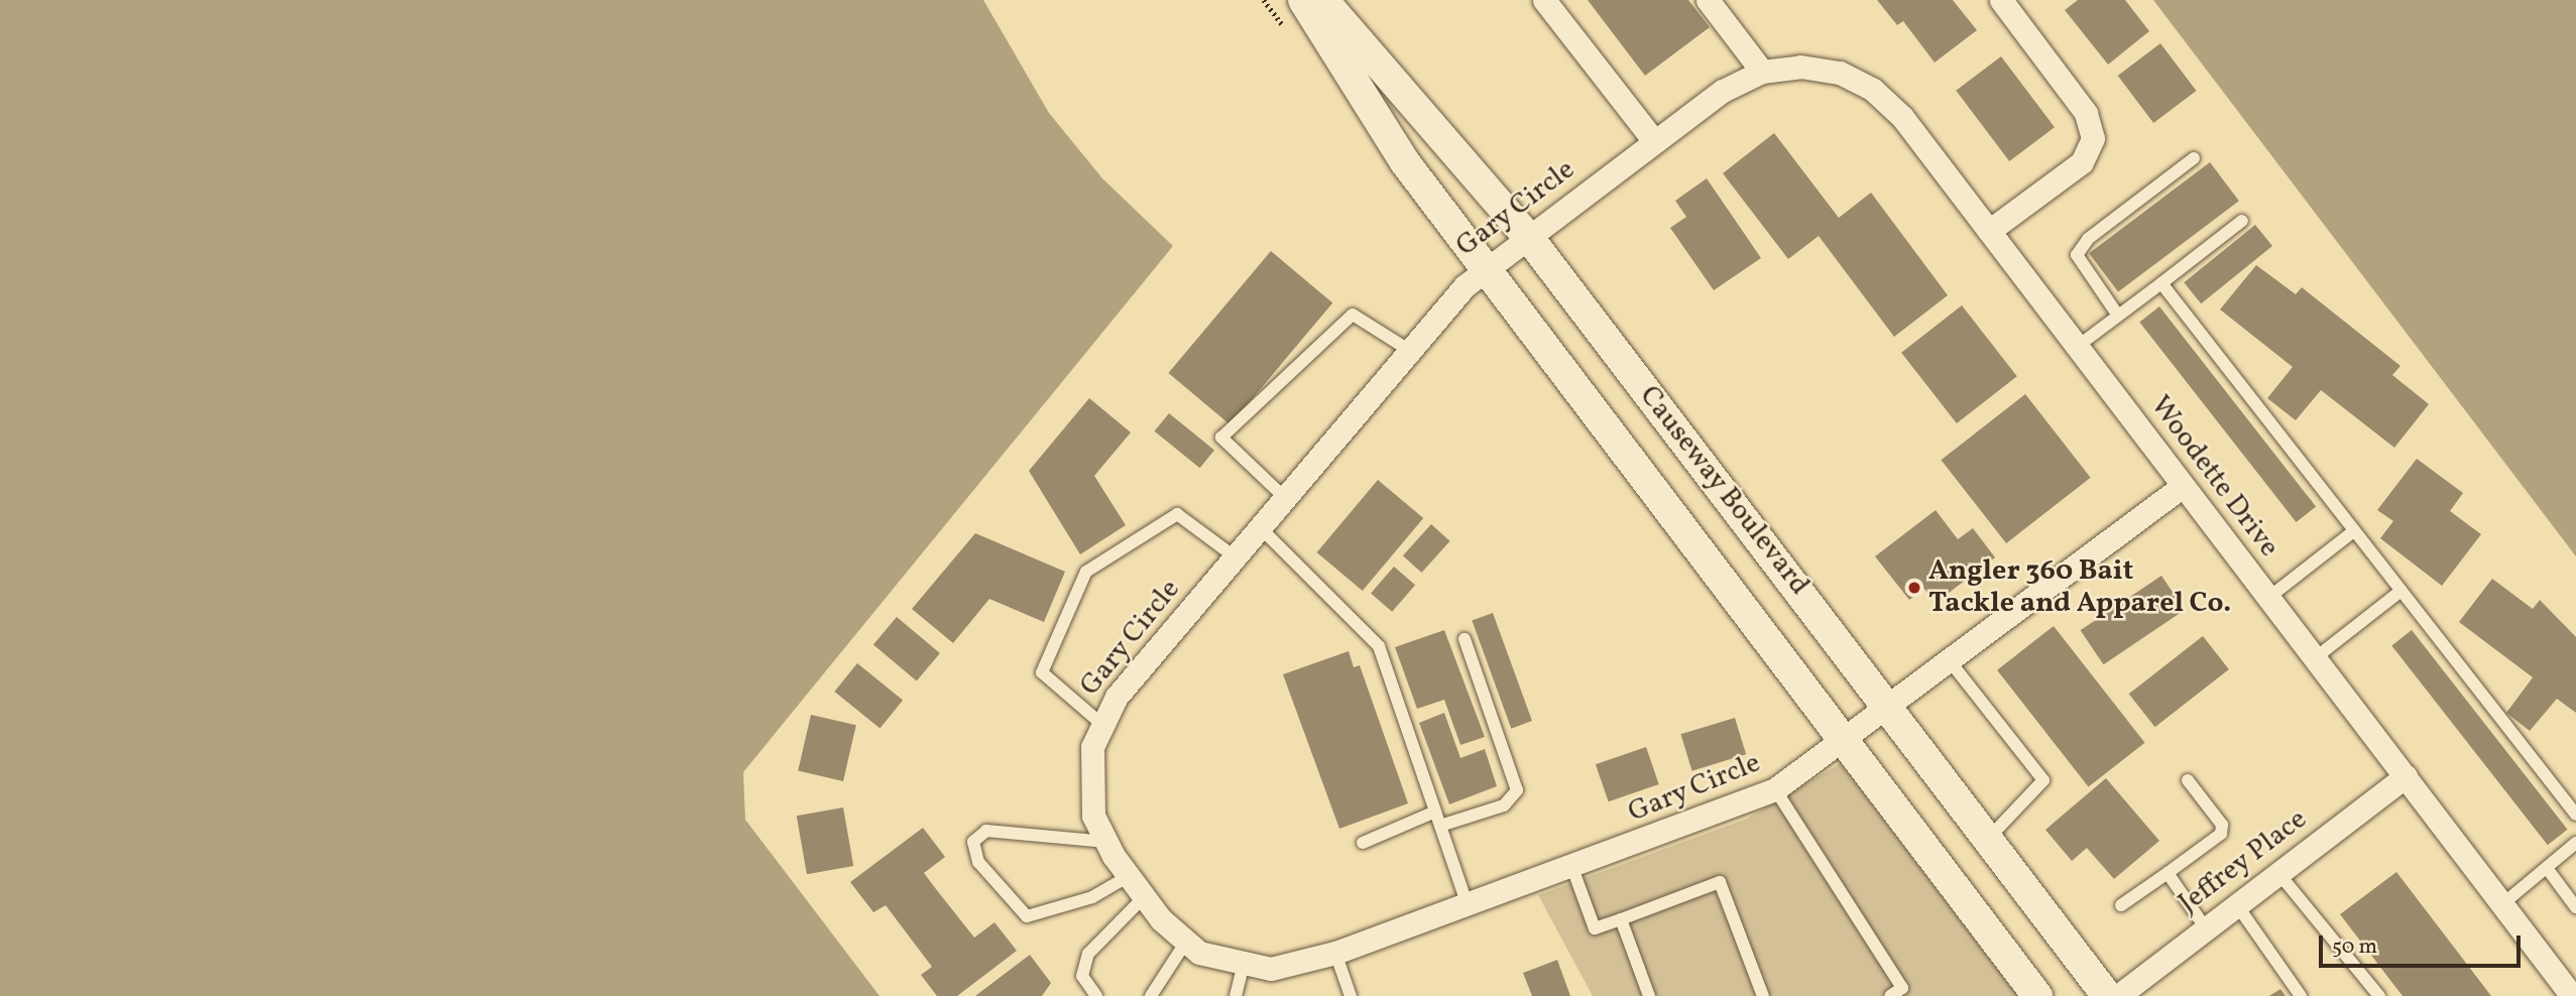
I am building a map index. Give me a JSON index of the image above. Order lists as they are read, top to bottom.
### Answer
{
  "streets": {
    "street": [
      "Gary Circle",
      "Woodette Drive",
      "Causeway Boulevard",
      "Jeffrey Place"
    ]
  },
  "crossings": [
    ["Gary Circle", "Woodette Drive"],
    ["Gary Circle", "Causeway Boulevard"],
    ["Woodette Drive", "Jeffrey Place"]
  ],
  "places": ["Angler 360 Bait Tackle and Apparel Co."],
  "scale_bar": "50 m"
}
